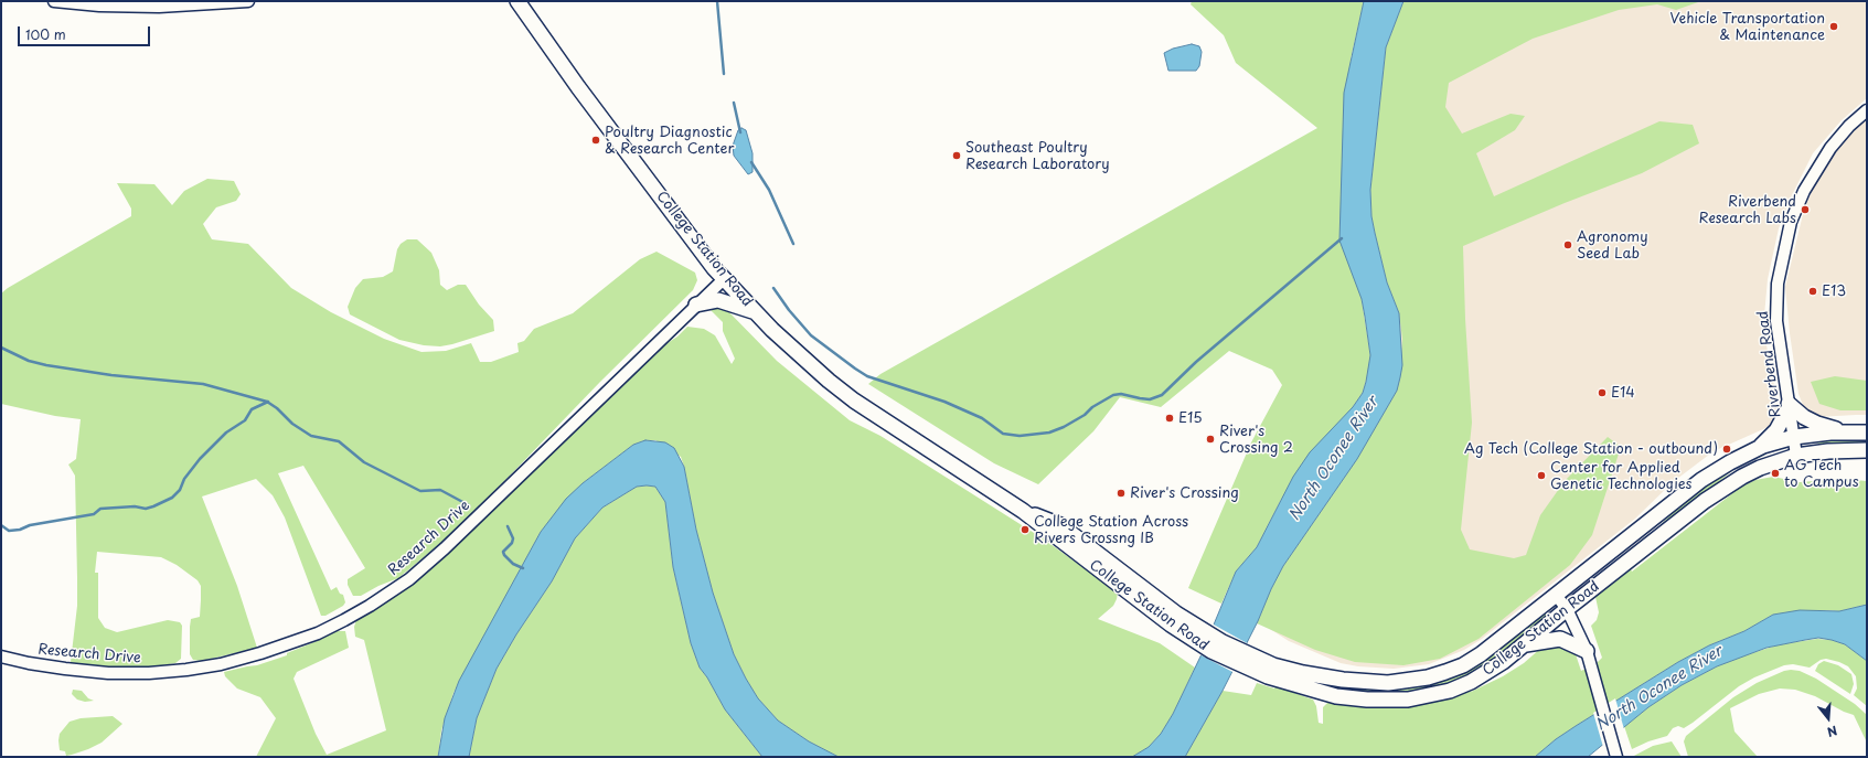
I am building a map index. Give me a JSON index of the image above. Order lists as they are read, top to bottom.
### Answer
{
  "streets": {
    "main road": ["College Station Road"],
    "street": ["Riverbend Road", "Research Drive"]
  },
  "crossings": [
    ["College Station Road", "Riverbend Road"],
    ["College Station Road", "Research Drive"]
  ],
  "water": ["North Oconee River"],
  "places": [
    "Vehicle Transportation & Maintenance",
    "Poultry Diagnostic & Research Center",
    "Southeast Poultry Research Laboratory",
    "Riverbend Research Labs",
    "Agronomy Seed Lab",
    "E13",
    "E14",
    "E15",
    "River's Crossing 2",
    "Ag Tech (College Station - outbound)",
    "AG Tech to Campus",
    "Center for Applied Genetic Technologies",
    "River's Crossing",
    "College Station Across Rivers Crossng IB"
  ],
  "scale_bar": "100 m",
  "north": "bottom"
}
